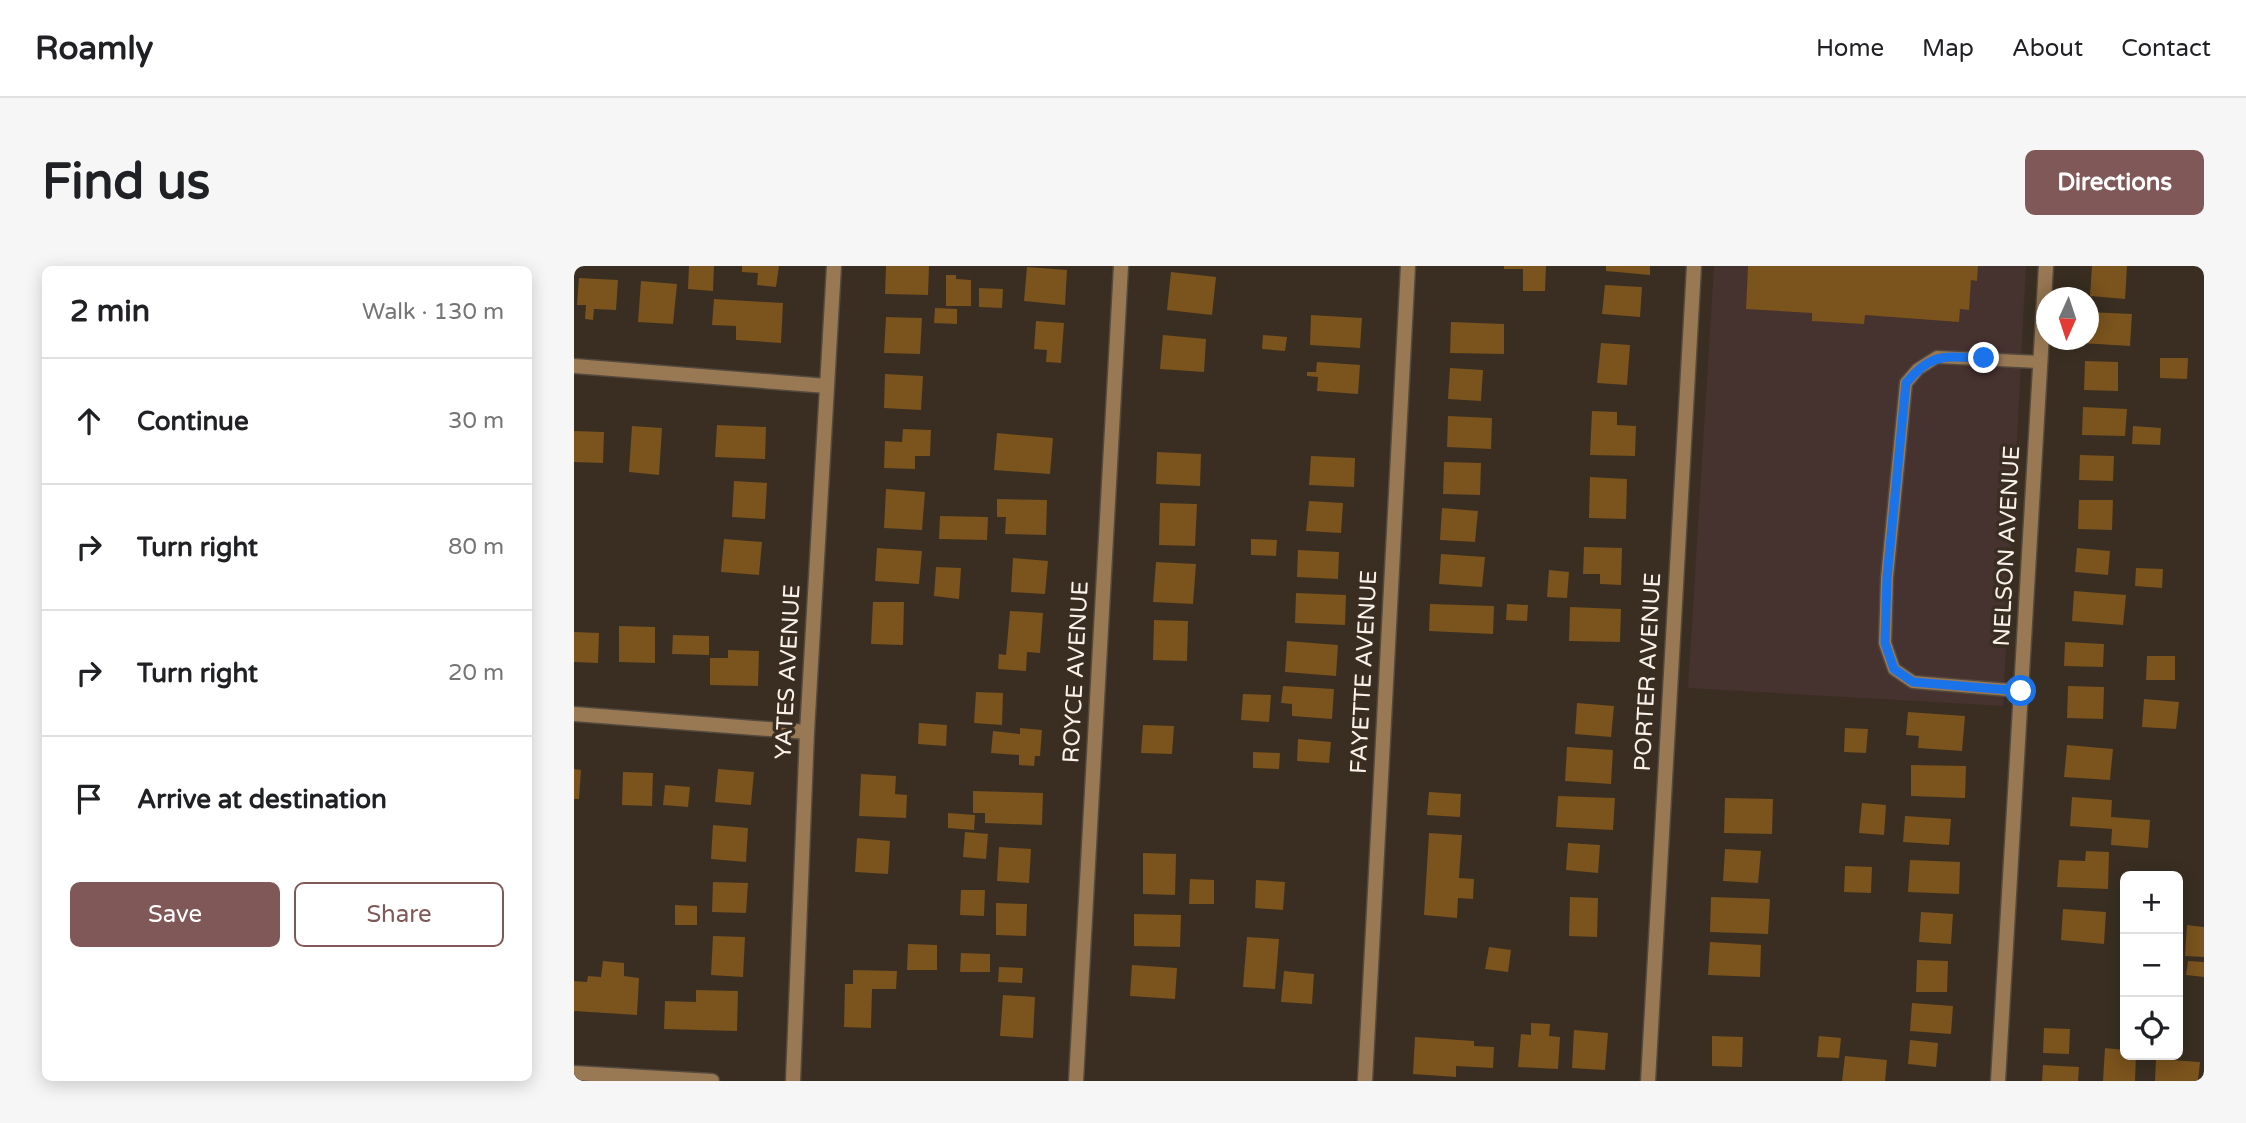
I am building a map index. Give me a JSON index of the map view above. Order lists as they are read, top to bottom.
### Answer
{
  "streets": {
    "street": [
      "NELSON AVENUE",
      "YATES AVENUE",
      "ROYCE AVENUE",
      "FAYETTE AVENUE",
      "PORTER AVENUE"
    ]
  },
  "north": "bottom",
  "page": {
    "header": "Roamly",
    "nav": [
      "Home",
      "Map",
      "About",
      "Contact"
    ],
    "buttons": [
      "Directions",
      ["Save", "Share"]
    ],
    "title": "Find us",
    "heading": ["2 min", "Walk · 130 m"],
    "list": [
      ["Continue", "30 m"],
      ["Turn right", "80 m"],
      ["Turn right", "20 m"],
      "Arrive at destination"
    ],
    "map_buttons": ["+", "−"]
  }
}
